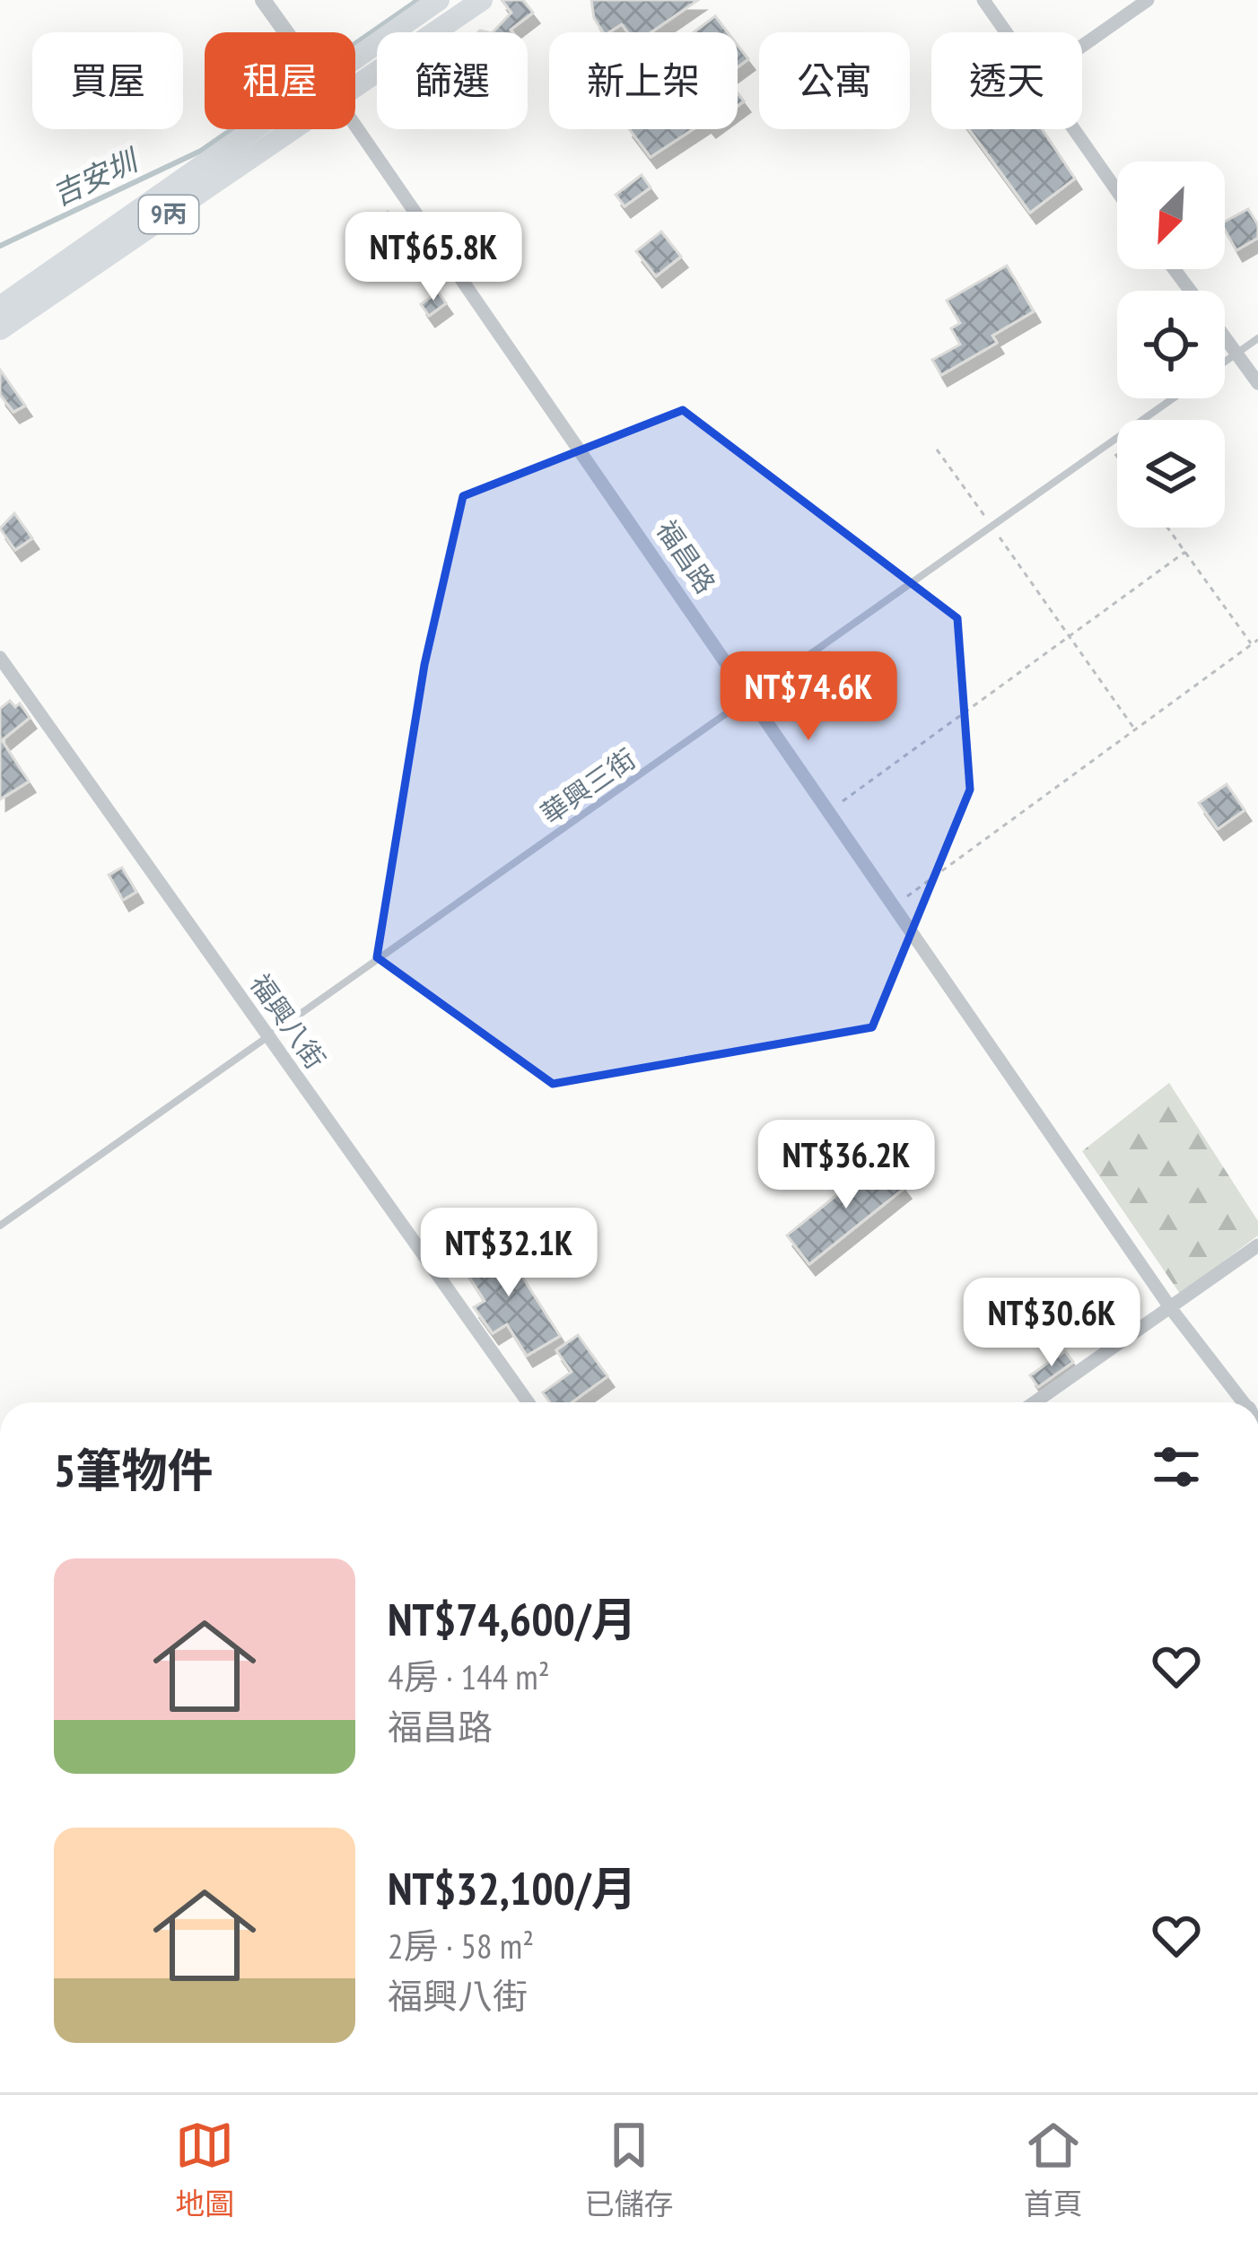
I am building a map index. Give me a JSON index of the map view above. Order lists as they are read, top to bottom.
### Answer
{
  "streets": {
    "main road": ["9丙"],
    "street": ["福昌路", "福興八街"],
    "lane": ["華興三街"]
  },
  "crossings": [
    ["福昌路", "華興三街"],
    ["華興三街", "福興八街"]
  ],
  "water": ["吉安圳"],
  "north": "bottom left",
  "page": {
    "chip": [
      "買屋",
      "租屋",
      "篩選",
      "新上架",
      "公寓",
      "透天"
    ],
    "price": [
      "NT$65.8K",
      "NT$74.6K",
      "NT$36.2K",
      "NT$32.1K",
      "NT$30.6K"
    ],
    "heading": "5筆物件",
    "list": [
      {
        "name": "NT$74,600/月",
        "note": "4房 · 144 m² · 福昌路"
      },
      {
        "name": "NT$32,100/月",
        "note": "2房 · 58 m² · 福興八街"
      }
    ],
    "tabs": ["地圖", "已儲存", "首頁"]
  }
}
